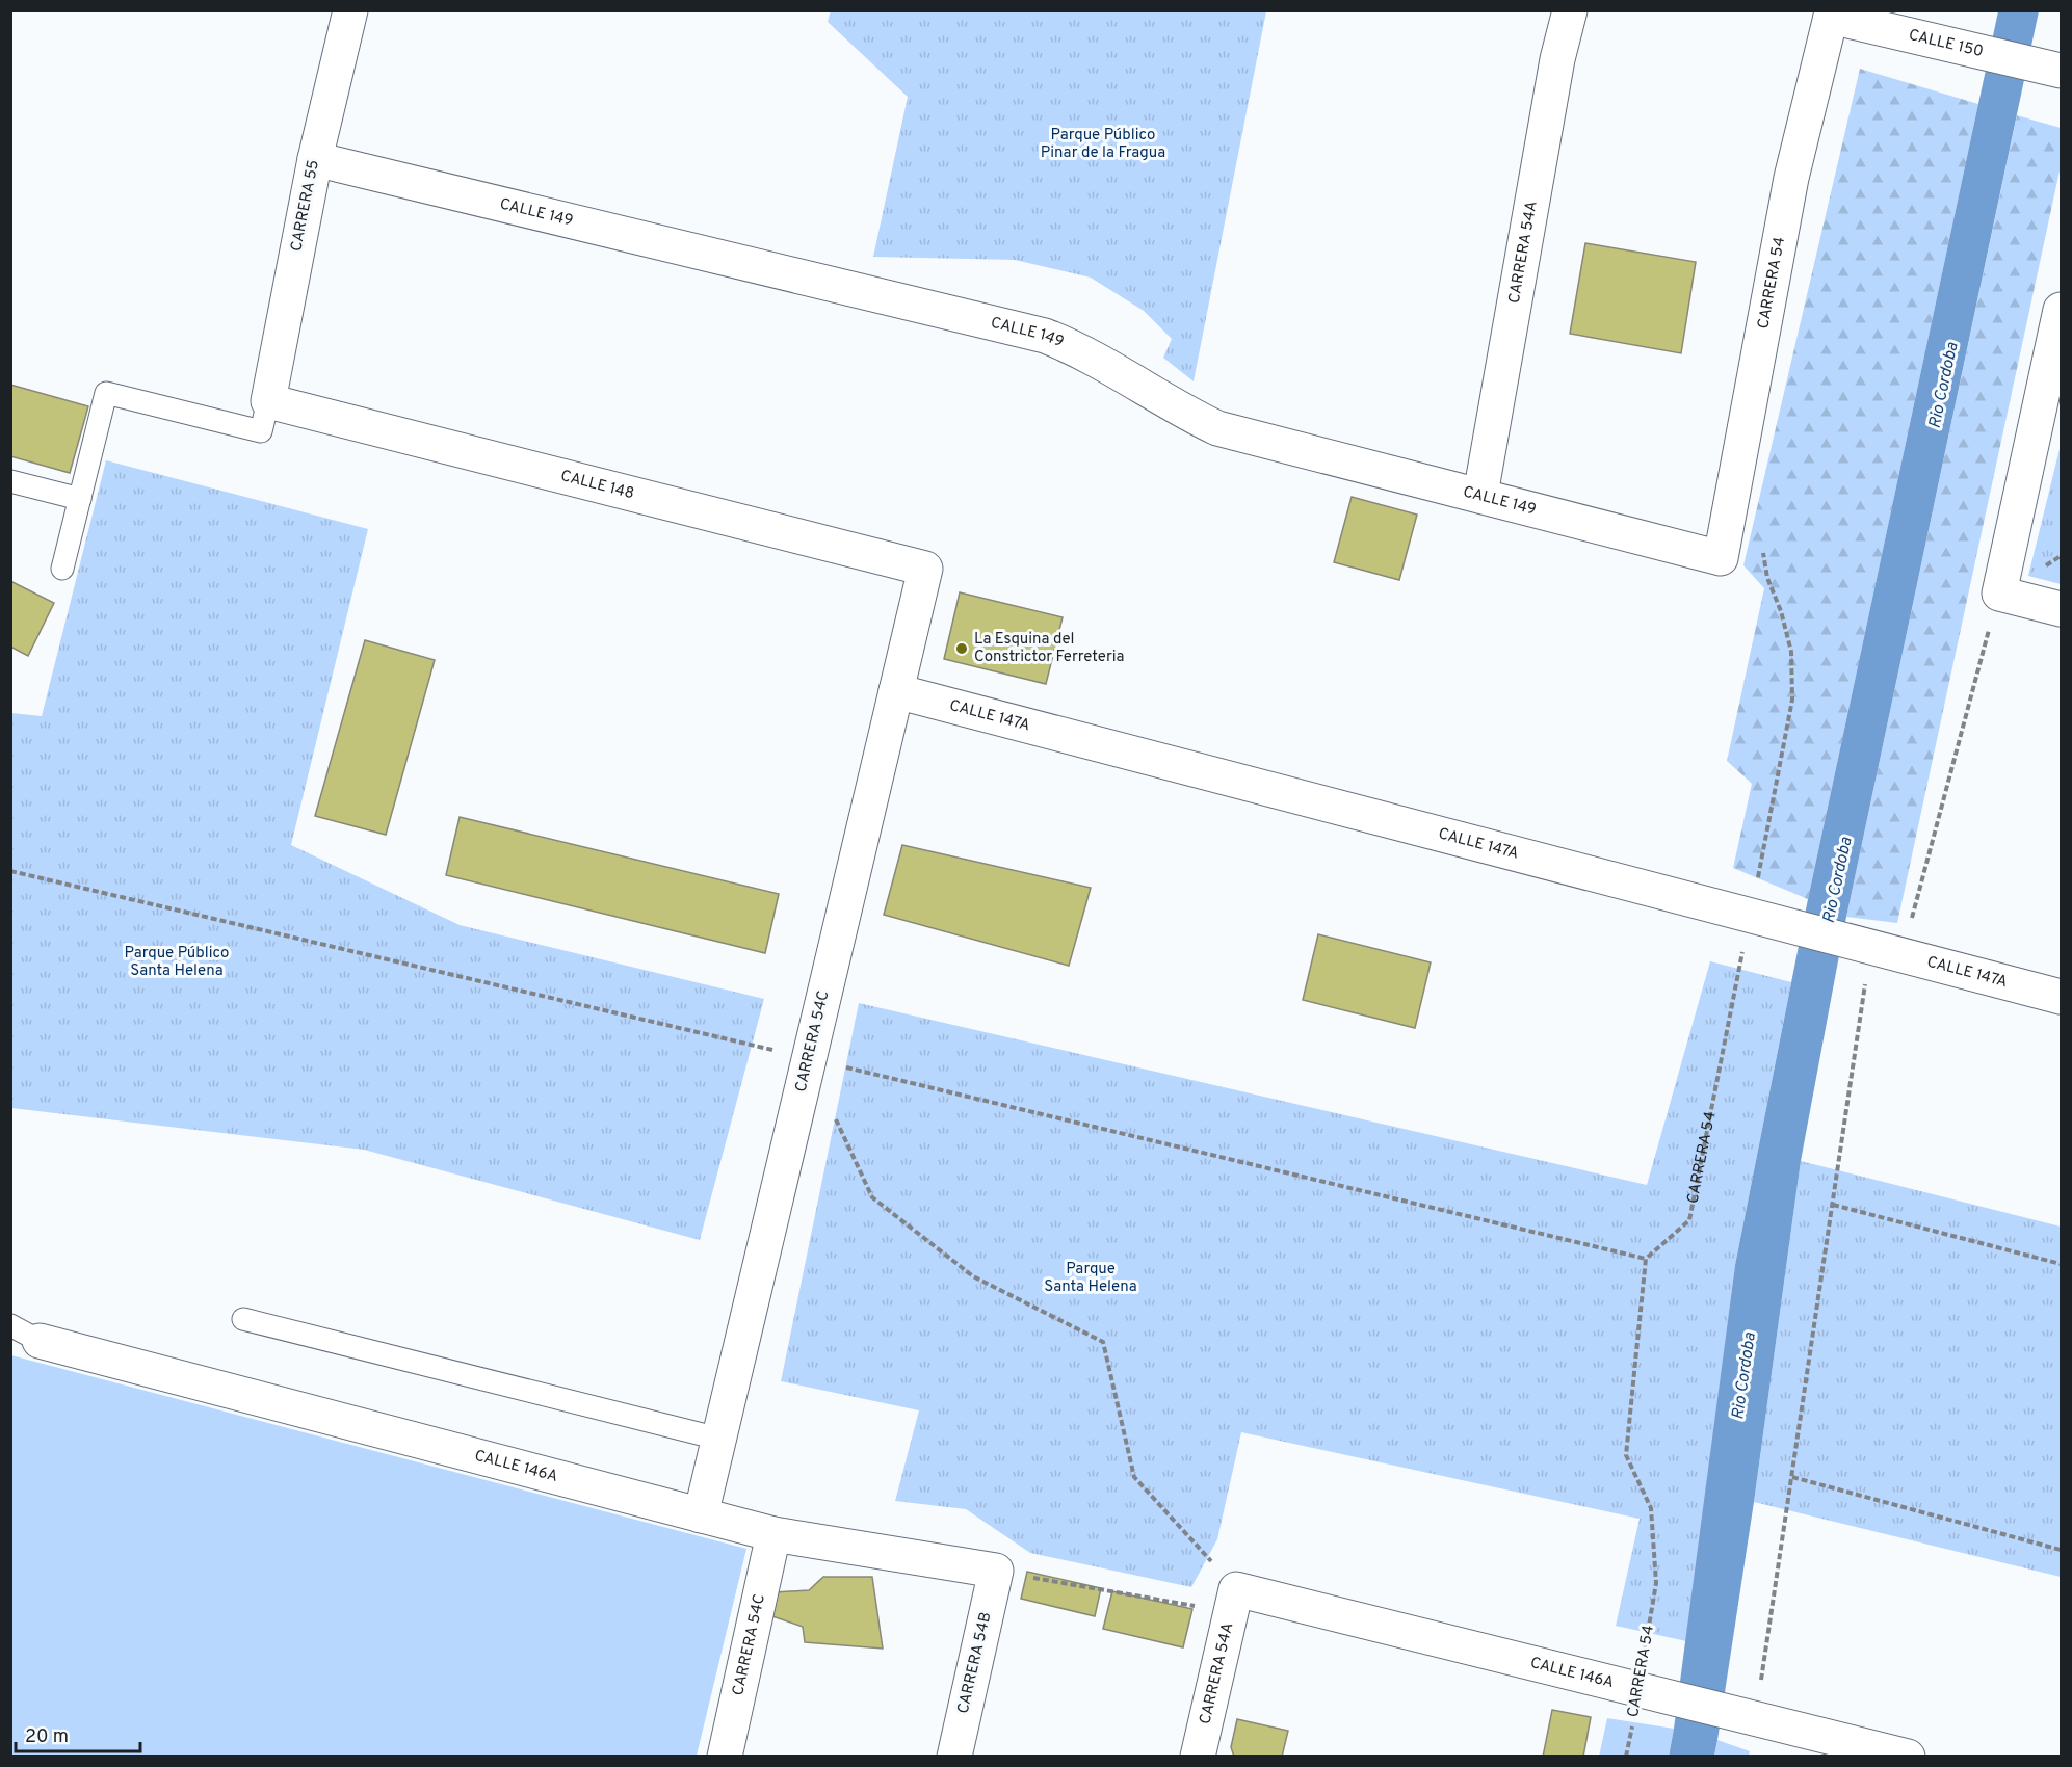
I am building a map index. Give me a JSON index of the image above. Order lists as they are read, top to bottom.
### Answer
{
  "streets": {
    "street": [
      "CALLE 150",
      "CARRERA 55",
      "CALLE 149",
      "CARRERA 54A",
      "CARRERA 54",
      "CALLE 148",
      "CALLE 147A",
      "CARRERA 54C",
      "CALLE 146A",
      "CARRERA 54B"
    ]
  },
  "crossings": [
    ["CALLE 150", "CARRERA 54"],
    ["CARRERA 55", "CALLE 149"],
    ["CARRERA 55", "CALLE 148"],
    ["CALLE 149", "CARRERA 54A"],
    ["CALLE 149", "CARRERA 54"],
    ["CARRERA 54A", "CALLE 146A"],
    ["CARRERA 54", "CALLE 147A"],
    ["CARRERA 54", "CALLE 146A"],
    ["CALLE 148", "CARRERA 54C"],
    ["CALLE 147A", "CARRERA 54C"],
    ["CARRERA 54C", "CALLE 146A"],
    ["CALLE 146A", "CARRERA 54B"]
  ],
  "water": ["Rio Cordoba"],
  "parks": ["Parque Público Pinar de la Fragua", "Parque Público Santa Helena", "Parque Santa Helena"],
  "places": ["La Esquina del Constrictor Ferreteria"],
  "scale_bar": "20 m"
}
